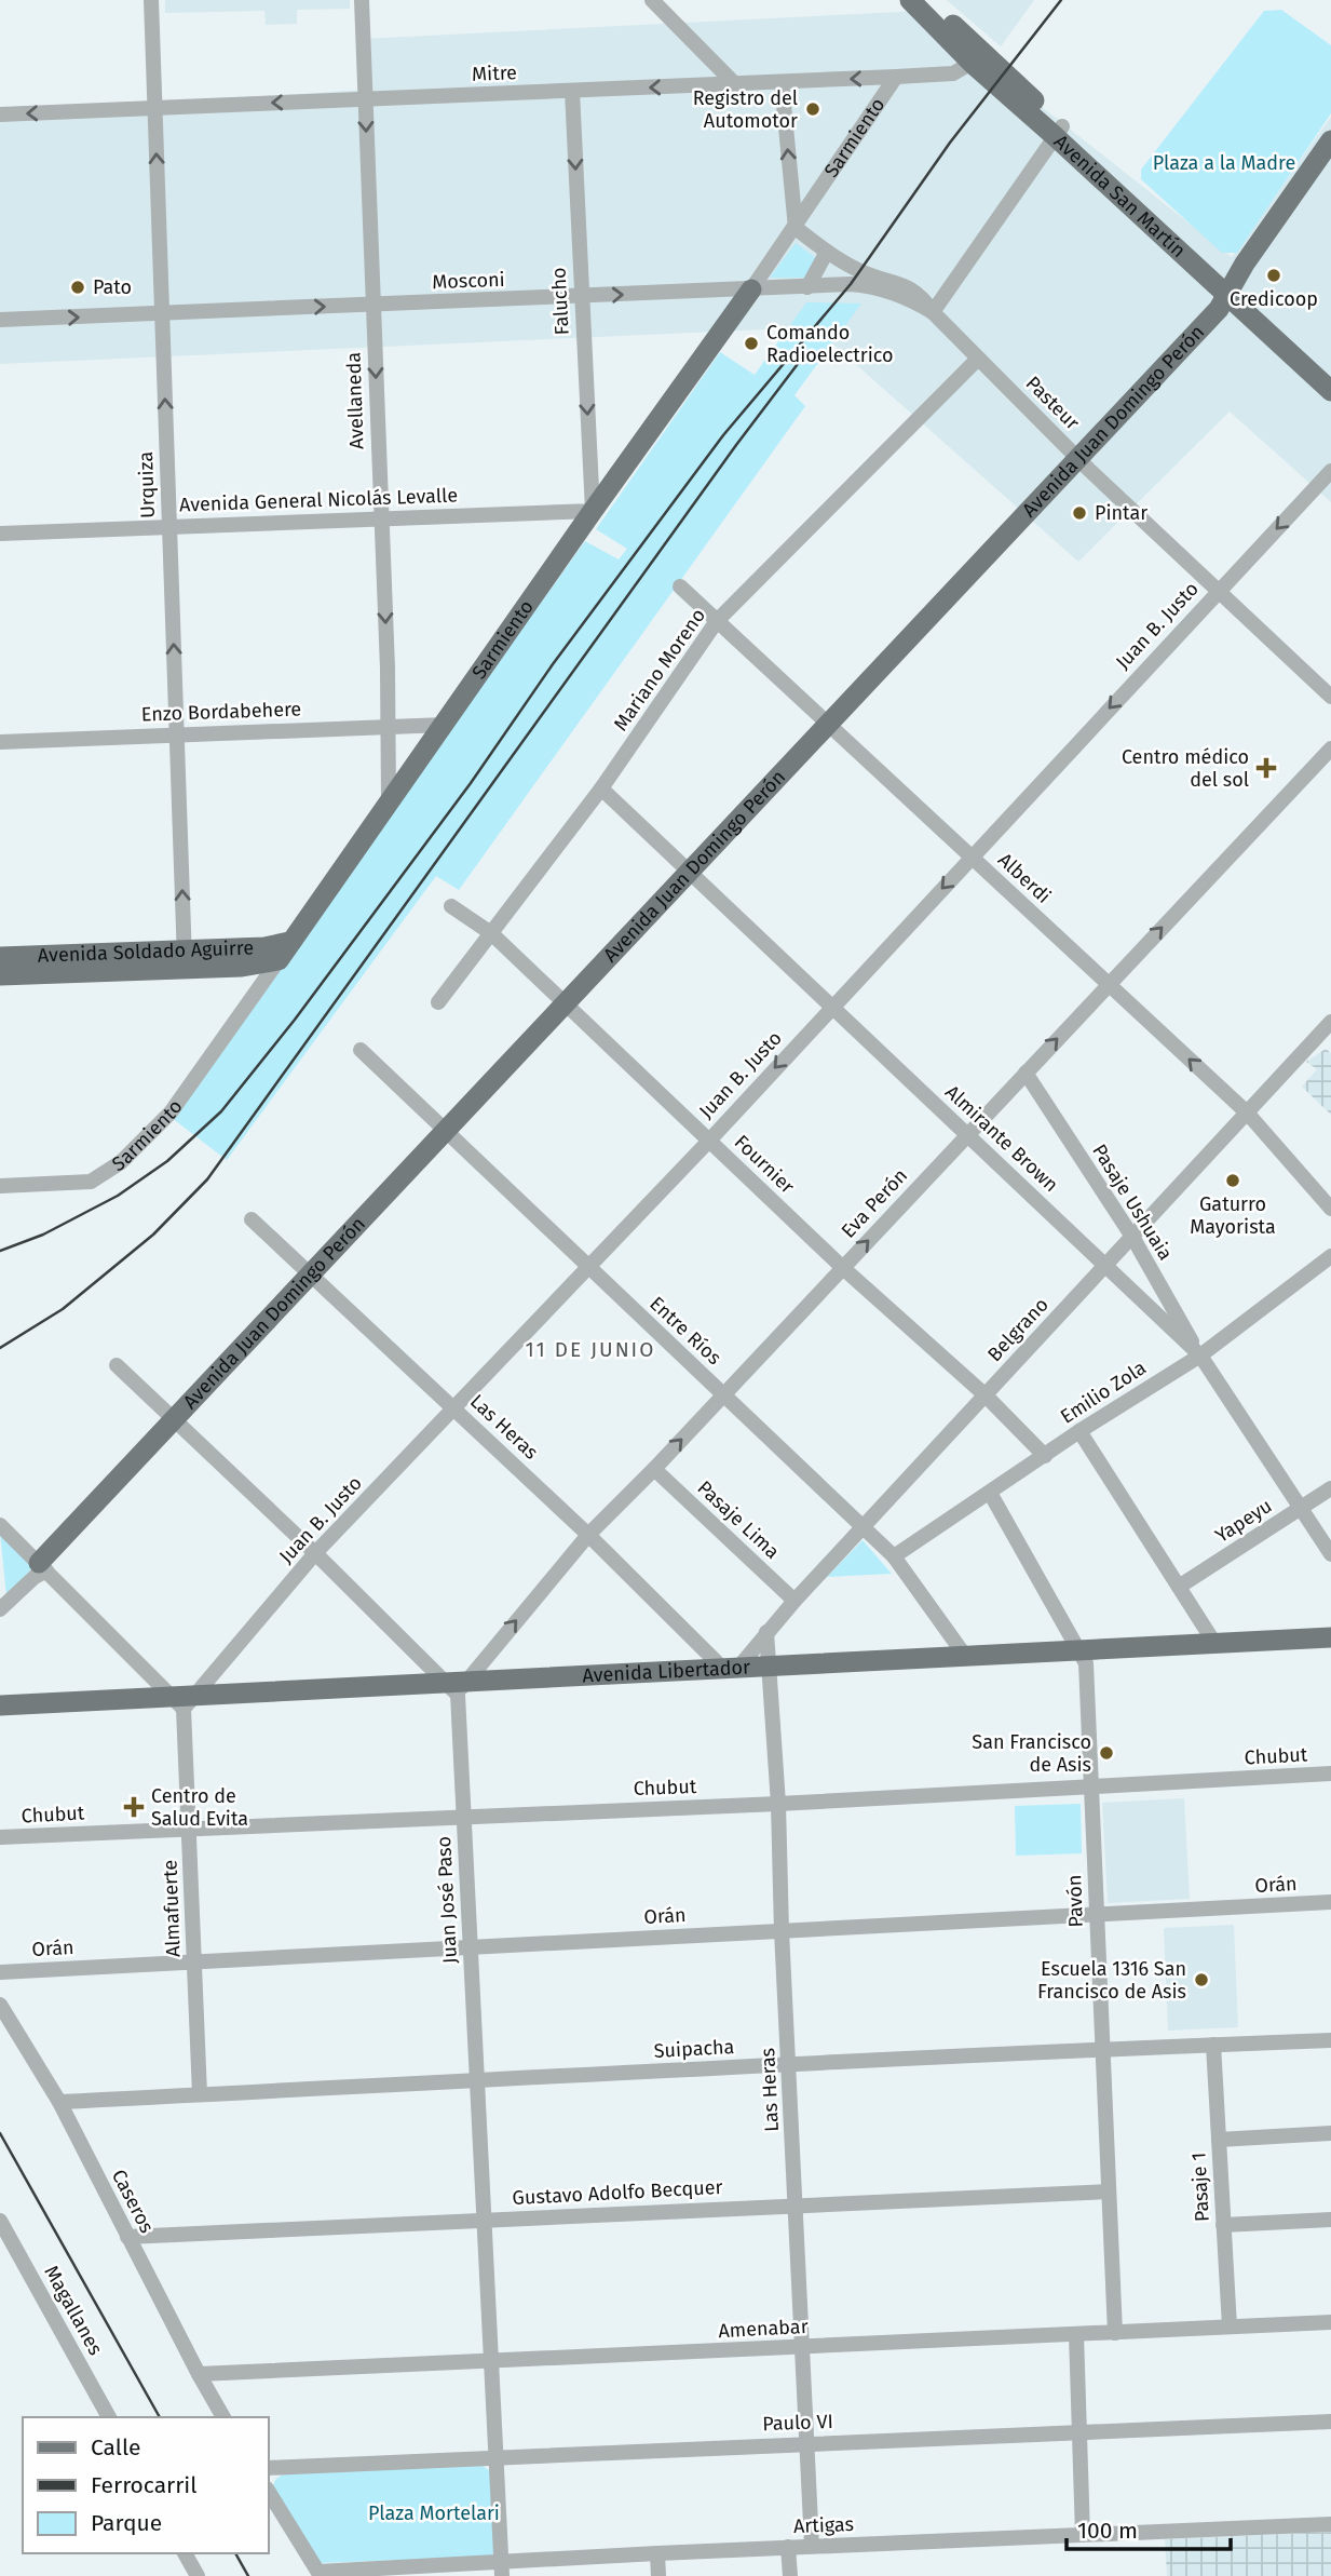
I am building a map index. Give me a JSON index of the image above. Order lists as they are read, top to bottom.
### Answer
{
  "streets": {
    "main road": [
      "Sarmiento",
      "Avenida San Martín",
      "Avenida Juan Domingo Perón",
      "Avenida Soldado Aguirre",
      "Avenida Libertador"
    ],
    "street": [
      "Mitre",
      "Mosconi",
      "Falucho",
      "Avellaneda",
      "Pasteur",
      "Urquiza",
      "Avenida General Nicolás Levalle",
      "Juan B. Justo",
      "Mariano Moreno",
      "Enzo Bordabehere",
      "Alberdi",
      "Almirante Brown",
      "Fournier",
      "Pasaje Ushuaia",
      "Eva Perón",
      "Belgrano",
      "Entre Ríos",
      "Emilio Zola",
      "Las Heras",
      "Pasaje Lima",
      "Yapeyu",
      "Chubut",
      "Orán",
      "Juan José Paso",
      "Pavón",
      "Almafuerte",
      "Suipacha",
      "Pasaje 1",
      "Gustavo Adolfo Becquer",
      "Caseros",
      "Magallanes",
      "Amenabar",
      "Paulo VI",
      "Artigas"
    ]
  },
  "crossings": [
    ["Mitre", "Sarmiento"],
    ["Mitre", "Avenida San Martín"],
    ["Mitre", "Falucho"],
    ["Mitre", "Avellaneda"],
    ["Mitre", "Urquiza"],
    ["Sarmiento", "Mosconi"],
    ["Sarmiento", "Falucho"],
    ["Sarmiento", "Avellaneda"],
    ["Sarmiento", "Pasteur"],
    ["Sarmiento", "Avenida General Nicolás Levalle"],
    ["Sarmiento", "Enzo Bordabehere"],
    ["Sarmiento", "Avenida Soldado Aguirre"],
    ["Avenida San Martín", "Avenida Juan Domingo Perón"],
    ["Mosconi", "Falucho"],
    ["Mosconi", "Avellaneda"],
    ["Mosconi", "Pasteur"],
    ["Mosconi", "Urquiza"],
    ["Falucho", "Avenida General Nicolás Levalle"],
    ["Avellaneda", "Avenida General Nicolás Levalle"],
    ["Avellaneda", "Enzo Bordabehere"],
    ["Pasteur", "Avenida Juan Domingo Perón"],
    ["Pasteur", "Juan B. Justo"],
    ["Pasteur", "Mariano Moreno"],
    ["Avenida Juan Domingo Perón", "Alberdi"],
    ["Avenida Juan Domingo Perón", "Almirante Brown"],
    ["Avenida Juan Domingo Perón", "Fournier"],
    ["Avenida Juan Domingo Perón", "Entre Ríos"],
    ["Avenida Juan Domingo Perón", "Las Heras"],
    ["Urquiza", "Avenida General Nicolás Levalle"],
    ["Urquiza", "Enzo Bordabehere"],
    ["Urquiza", "Avenida Soldado Aguirre"],
    ["Juan B. Justo", "Alberdi"],
    ["Juan B. Justo", "Almirante Brown"],
    ["Juan B. Justo", "Fournier"],
    ["Juan B. Justo", "Entre Ríos"],
    ["Juan B. Justo", "Las Heras"],
    ["Juan B. Justo", "Avenida Libertador"],
    ["Juan B. Justo", "Almafuerte"],
    ["Mariano Moreno", "Alberdi"],
    ["Mariano Moreno", "Almirante Brown"],
    ["Mariano Moreno", "Fournier"],
    ["Alberdi", "Eva Perón"],
    ["Alberdi", "Belgrano"],
    ["Almirante Brown", "Pasaje Ushuaia"],
    ["Almirante Brown", "Eva Perón"],
    ["Almirante Brown", "Belgrano"],
    ["Almirante Brown", "Emilio Zola"],
    ["Almirante Brown", "Yapeyu"],
    ["Fournier", "Eva Perón"],
    ["Fournier", "Belgrano"],
    ["Fournier", "Emilio Zola"],
    ["Pasaje Ushuaia", "Eva Perón"],
    ["Pasaje Ushuaia", "Belgrano"],
    ["Pasaje Ushuaia", "Emilio Zola"],
    ["Eva Perón", "Entre Ríos"],
    ["Eva Perón", "Las Heras"],
    ["Eva Perón", "Pasaje Lima"],
    ["Eva Perón", "Avenida Libertador"],
    ["Eva Perón", "Juan José Paso"],
    ["Belgrano", "Entre Ríos"],
    ["Belgrano", "Las Heras"],
    ["Belgrano", "Pasaje Lima"],
    ["Belgrano", "Avenida Libertador"],
    ["Entre Ríos", "Emilio Zola"],
    ["Entre Ríos", "Avenida Libertador"],
    ["Emilio Zola", "Pavón"],
    ["Las Heras", "Avenida Libertador"],
    ["Las Heras", "Chubut"],
    ["Las Heras", "Orán"],
    ["Las Heras", "Suipacha"],
    ["Las Heras", "Gustavo Adolfo Becquer"],
    ["Las Heras", "Amenabar"],
    ["Las Heras", "Paulo VI"],
    ["Las Heras", "Artigas"],
    ["Avenida Libertador", "Juan José Paso"],
    ["Avenida Libertador", "Pavón"],
    ["Avenida Libertador", "Almafuerte"],
    ["Chubut", "Juan José Paso"],
    ["Chubut", "Pavón"],
    ["Chubut", "Almafuerte"],
    ["Orán", "Juan José Paso"],
    ["Orán", "Pavón"],
    ["Orán", "Almafuerte"],
    ["Juan José Paso", "Suipacha"],
    ["Juan José Paso", "Gustavo Adolfo Becquer"],
    ["Juan José Paso", "Amenabar"],
    ["Juan José Paso", "Paulo VI"],
    ["Juan José Paso", "Artigas"],
    ["Pavón", "Suipacha"],
    ["Pavón", "Gustavo Adolfo Becquer"],
    ["Pavón", "Amenabar"],
    ["Almafuerte", "Suipacha"],
    ["Suipacha", "Pasaje 1"],
    ["Suipacha", "Caseros"],
    ["Pasaje 1", "Amenabar"],
    ["Gustavo Adolfo Becquer", "Caseros"],
    ["Caseros", "Amenabar"]
  ],
  "one_way": [
    "Mitre",
    "Mosconi",
    "Falucho",
    "Avellaneda",
    "Urquiza",
    "Juan B. Justo",
    "Eva Perón"
  ],
  "districts": ["11 DE JUNIO"],
  "parks": ["Plaza a la Madre", "Plaza Mortelari"],
  "places": {
    "other": [
      "Registro del Automotor",
      "Credicoop",
      "Pato",
      "Comando Radioelectrico",
      "Pintar",
      "Gaturro Mayorista",
      "San Francisco de Asis",
      "Escuela 1316 San Francisco de Asis"
    ],
    "health": ["Centro médico del sol", "Centro de Salud Evita"]
  },
  "legend": ["Calle", "Ferrocarril", "Parque"],
  "scale_bar": "100 m"
}
